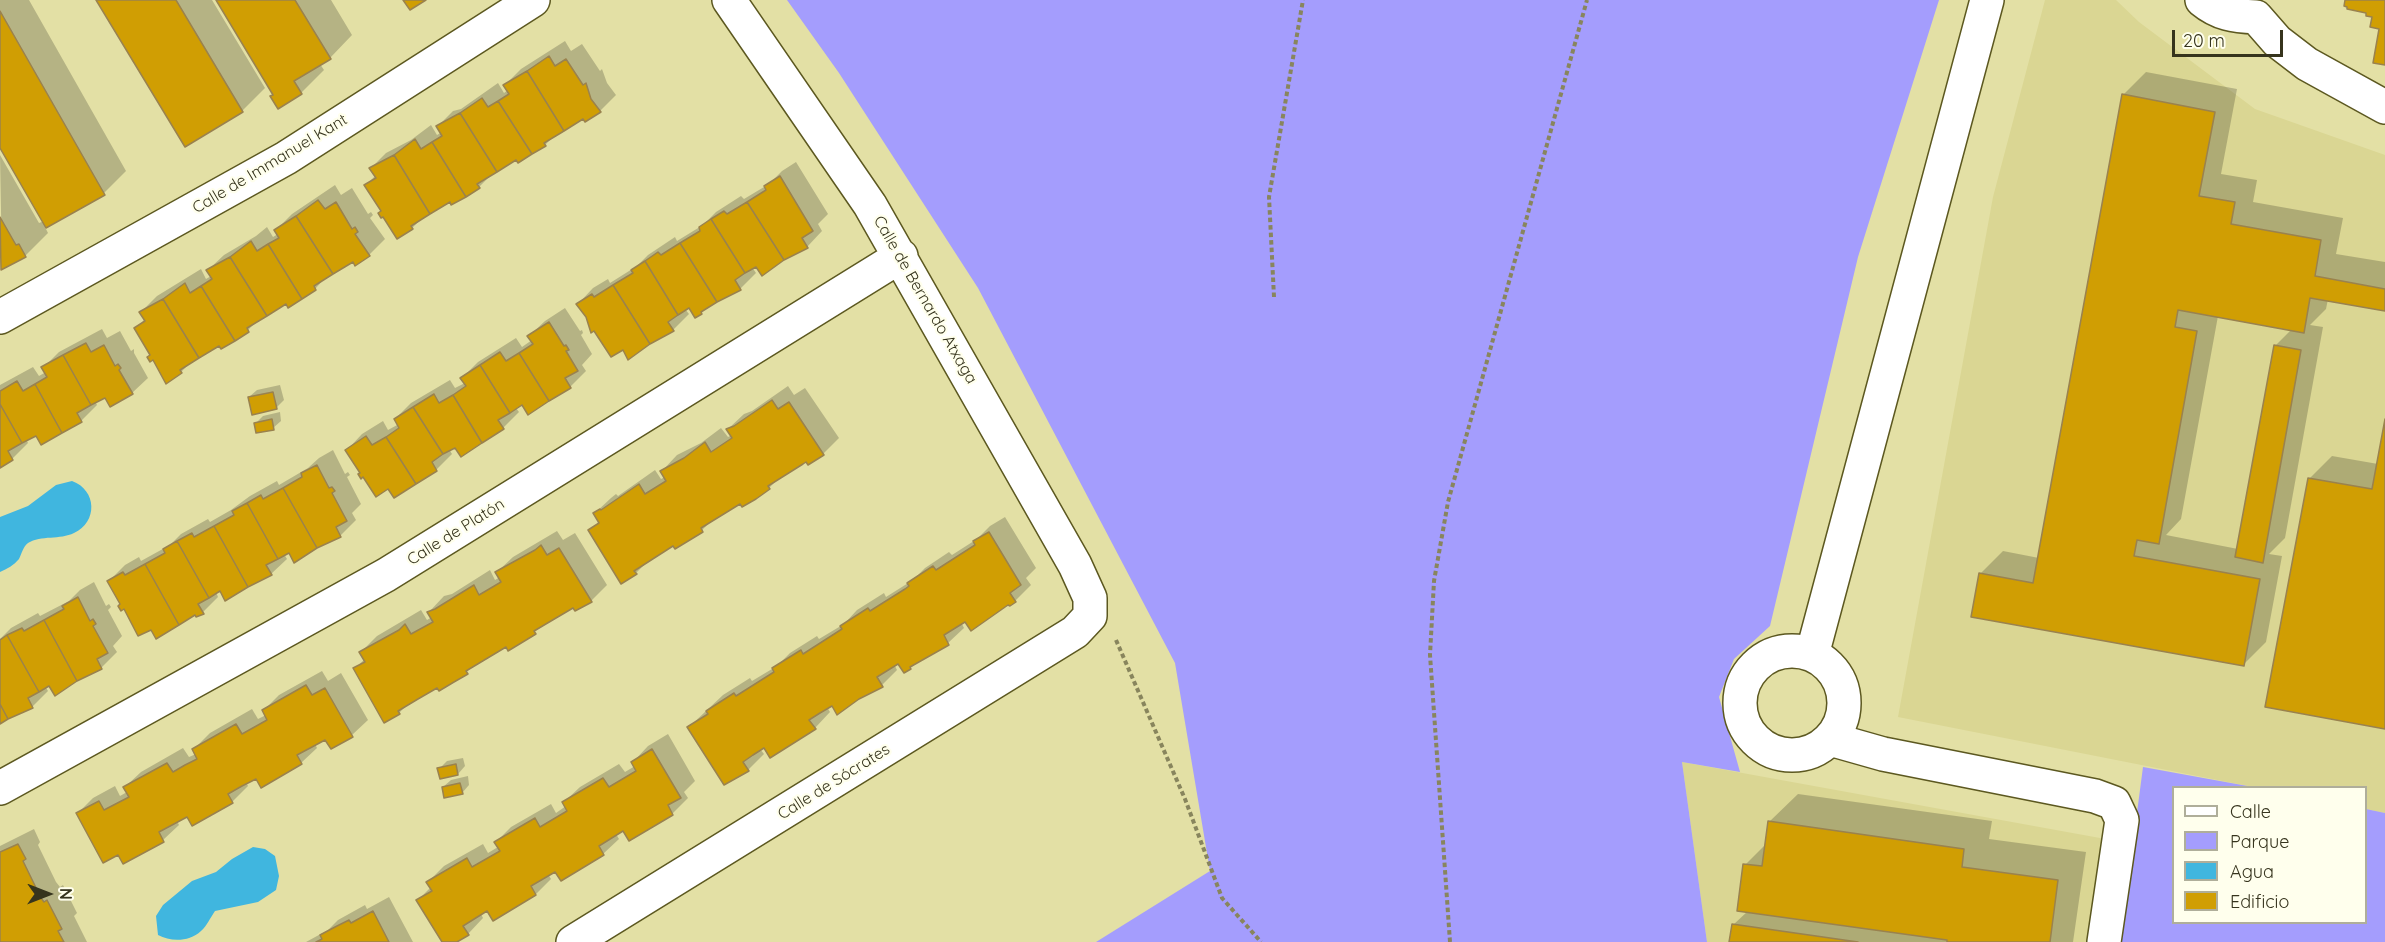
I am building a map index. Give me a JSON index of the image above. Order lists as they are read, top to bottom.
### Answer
{
  "streets": {
    "street": [
      "Calle de Immanuel Kant",
      "Calle de Bernardo Atxaga",
      "Calle de Platón",
      "Calle de Sócrates"
    ]
  },
  "crossings": [
    ["Calle de Bernardo Atxaga", "Calle de Platón"],
    ["Calle de Bernardo Atxaga", "Calle de Sócrates"]
  ],
  "legend": [
    "Calle",
    "Parque",
    "Agua",
    "Edificio"
  ],
  "scale_bar": "20 m",
  "north": "right"
}
